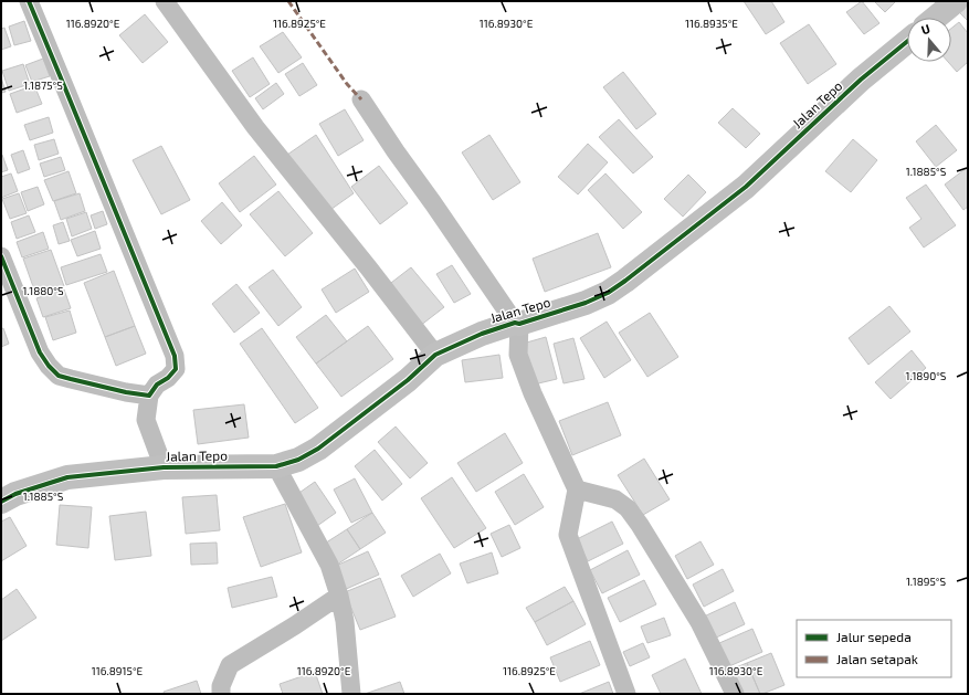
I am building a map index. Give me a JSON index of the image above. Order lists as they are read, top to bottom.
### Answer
{
  "streets": {
    "street": ["Jalan Tepo"]
  },
  "legend": ["Jalur sepeda", "Jalan setapak"],
  "north": "top",
  "coordinates": [
    "116.8920°E",
    "116.8925°E",
    "116.8930°E",
    "116.8935°E",
    "1.1875°S",
    "1.1885°S",
    "1.1880°S",
    "1.1890°S",
    "1.1895°S",
    "116.8915°E"
  ]
}
